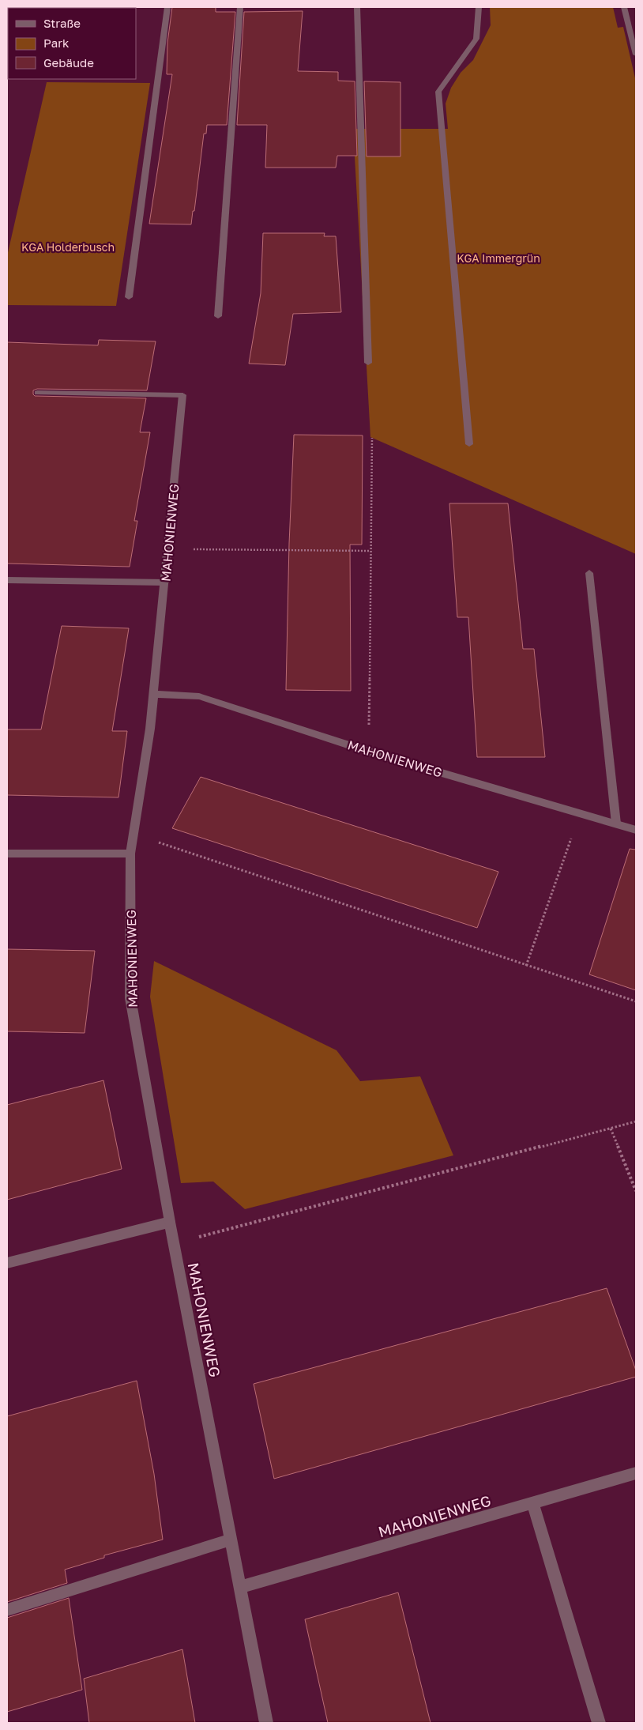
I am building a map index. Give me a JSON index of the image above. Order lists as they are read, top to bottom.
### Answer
{
  "streets": {
    "street": ["MAHONIENWEG"]
  },
  "parks": ["KGA Holderbusch", "KGA Immergrün"],
  "legend": ["Straße", "Park", "Gebäude"]
}
